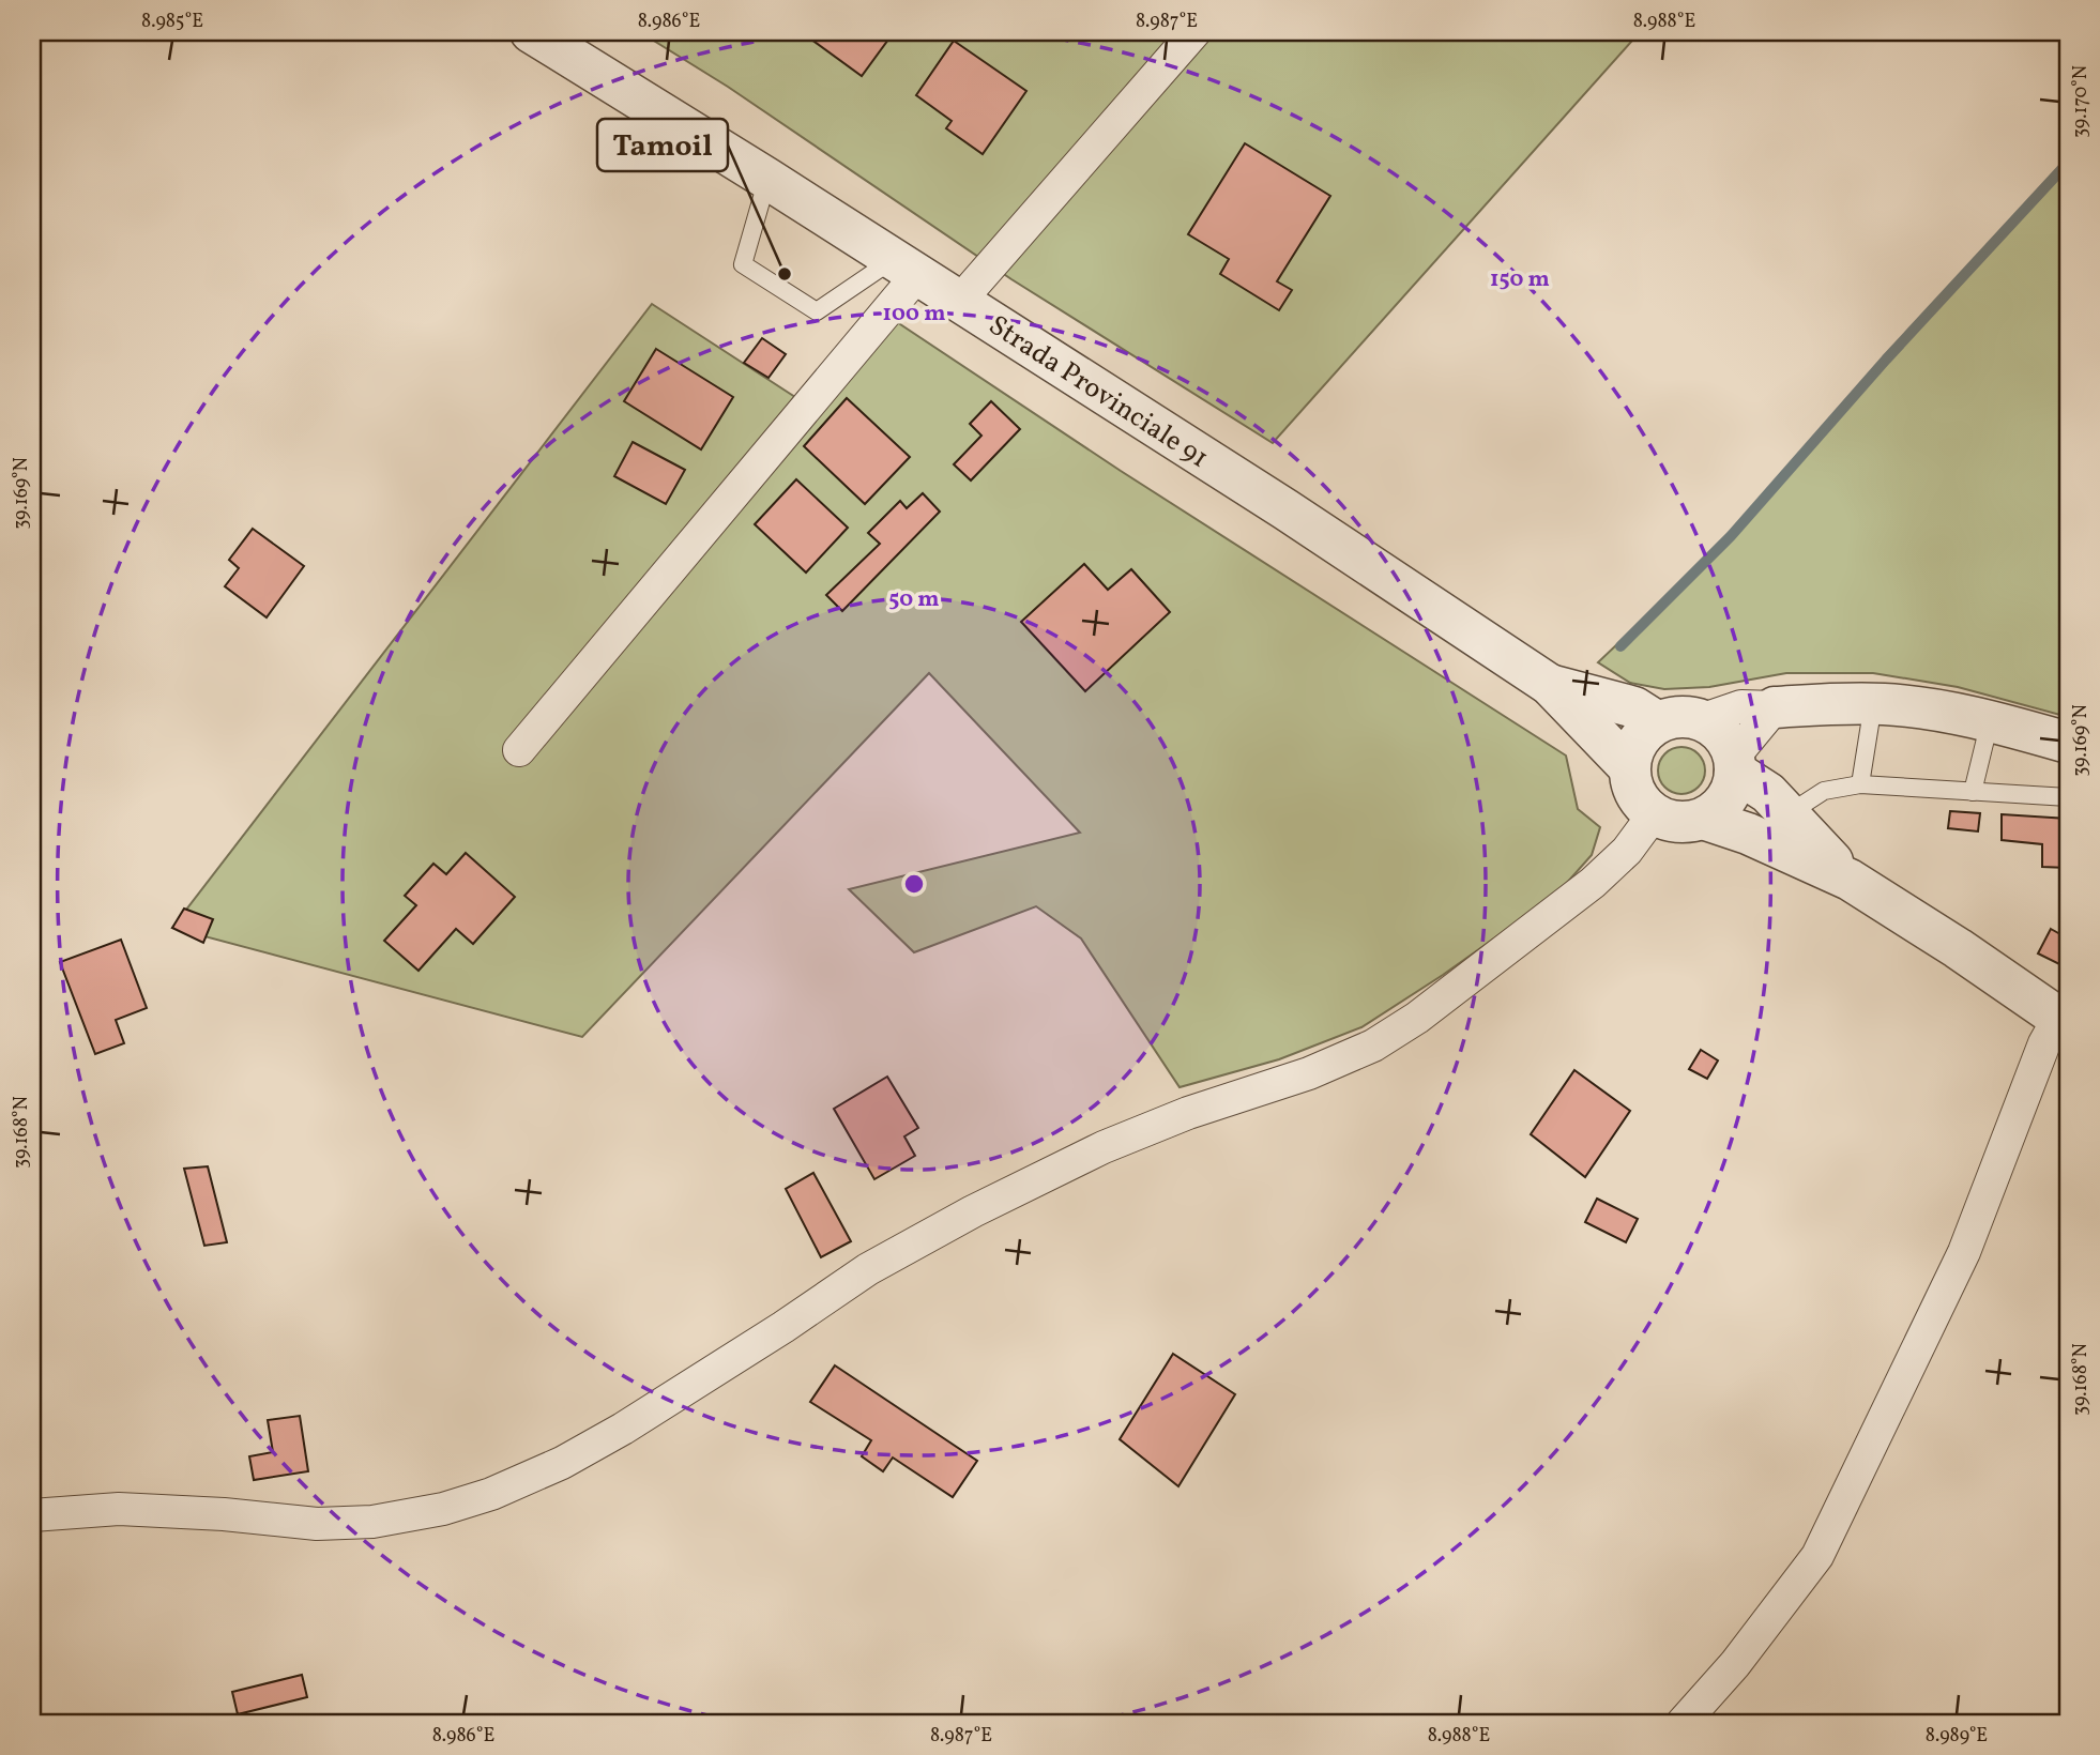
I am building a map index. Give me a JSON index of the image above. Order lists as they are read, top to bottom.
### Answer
{
  "streets": {
    "street": ["Strada Provinciale 91"]
  },
  "places": ["Tamoil"],
  "coordinates": [
    "8.985°E",
    "8.986°E",
    "8.987°E",
    "8.988°E",
    "39.170°N",
    "39.169°N",
    "39.168°N",
    "8.989°E"
  ],
  "rings": ["150 m", "100 m", "50 m"]
}
